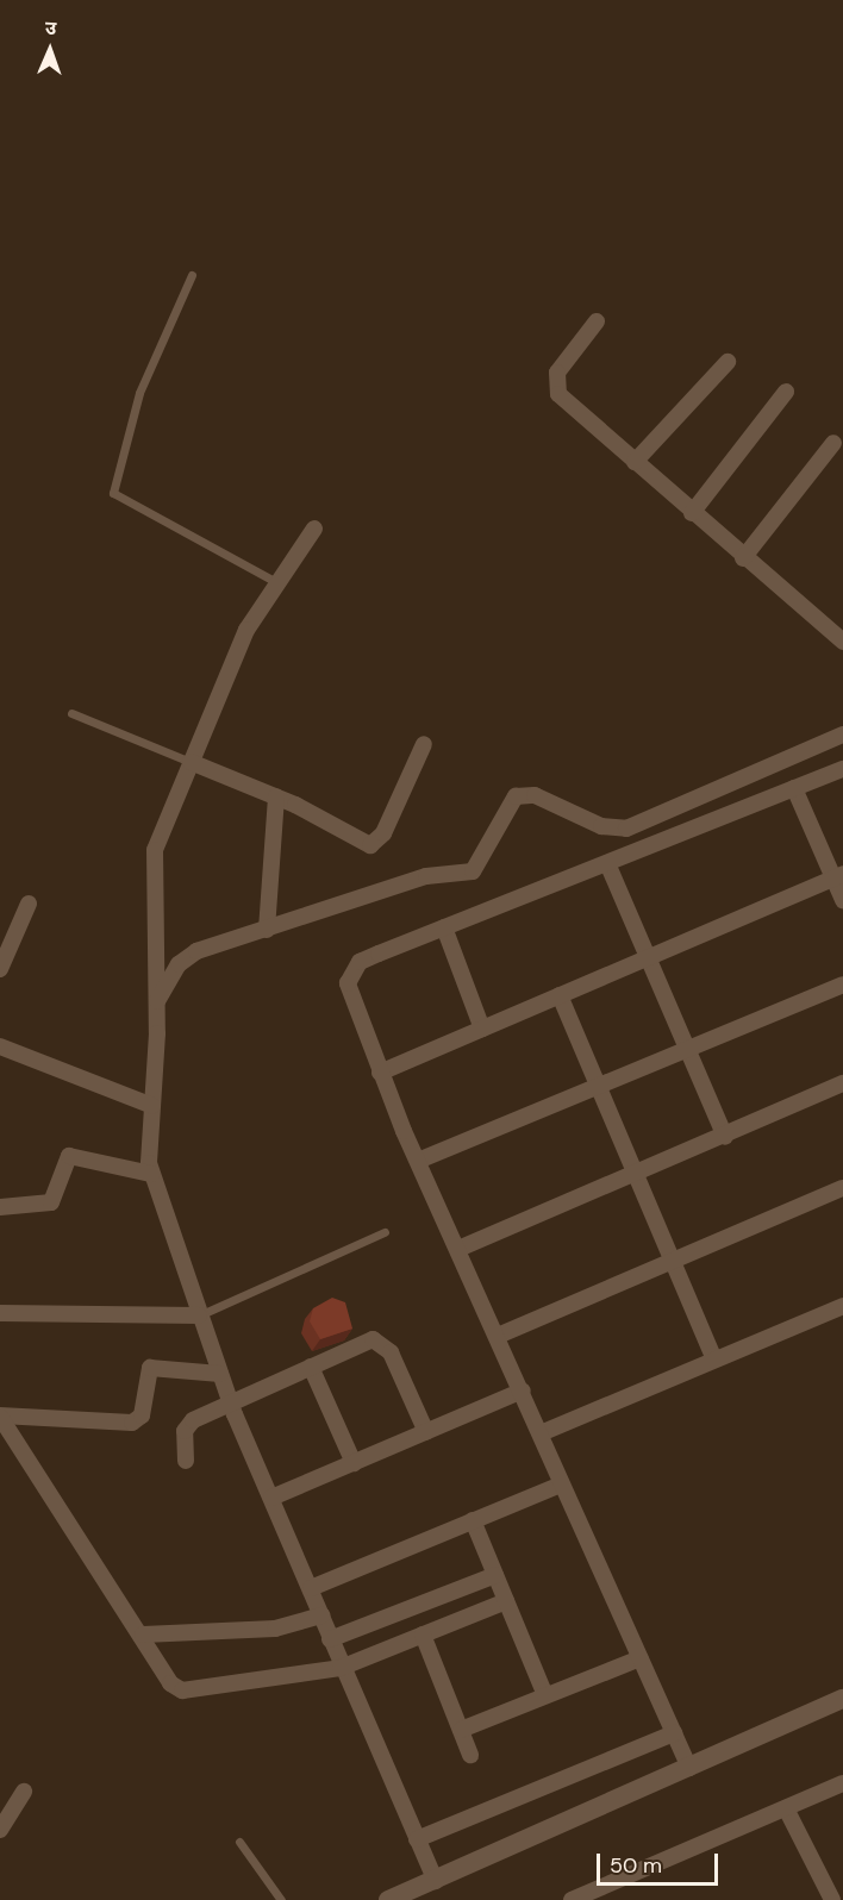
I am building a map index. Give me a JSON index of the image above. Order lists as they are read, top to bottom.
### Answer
{
  "scale_bar": "50 m",
  "north": "top"
}
